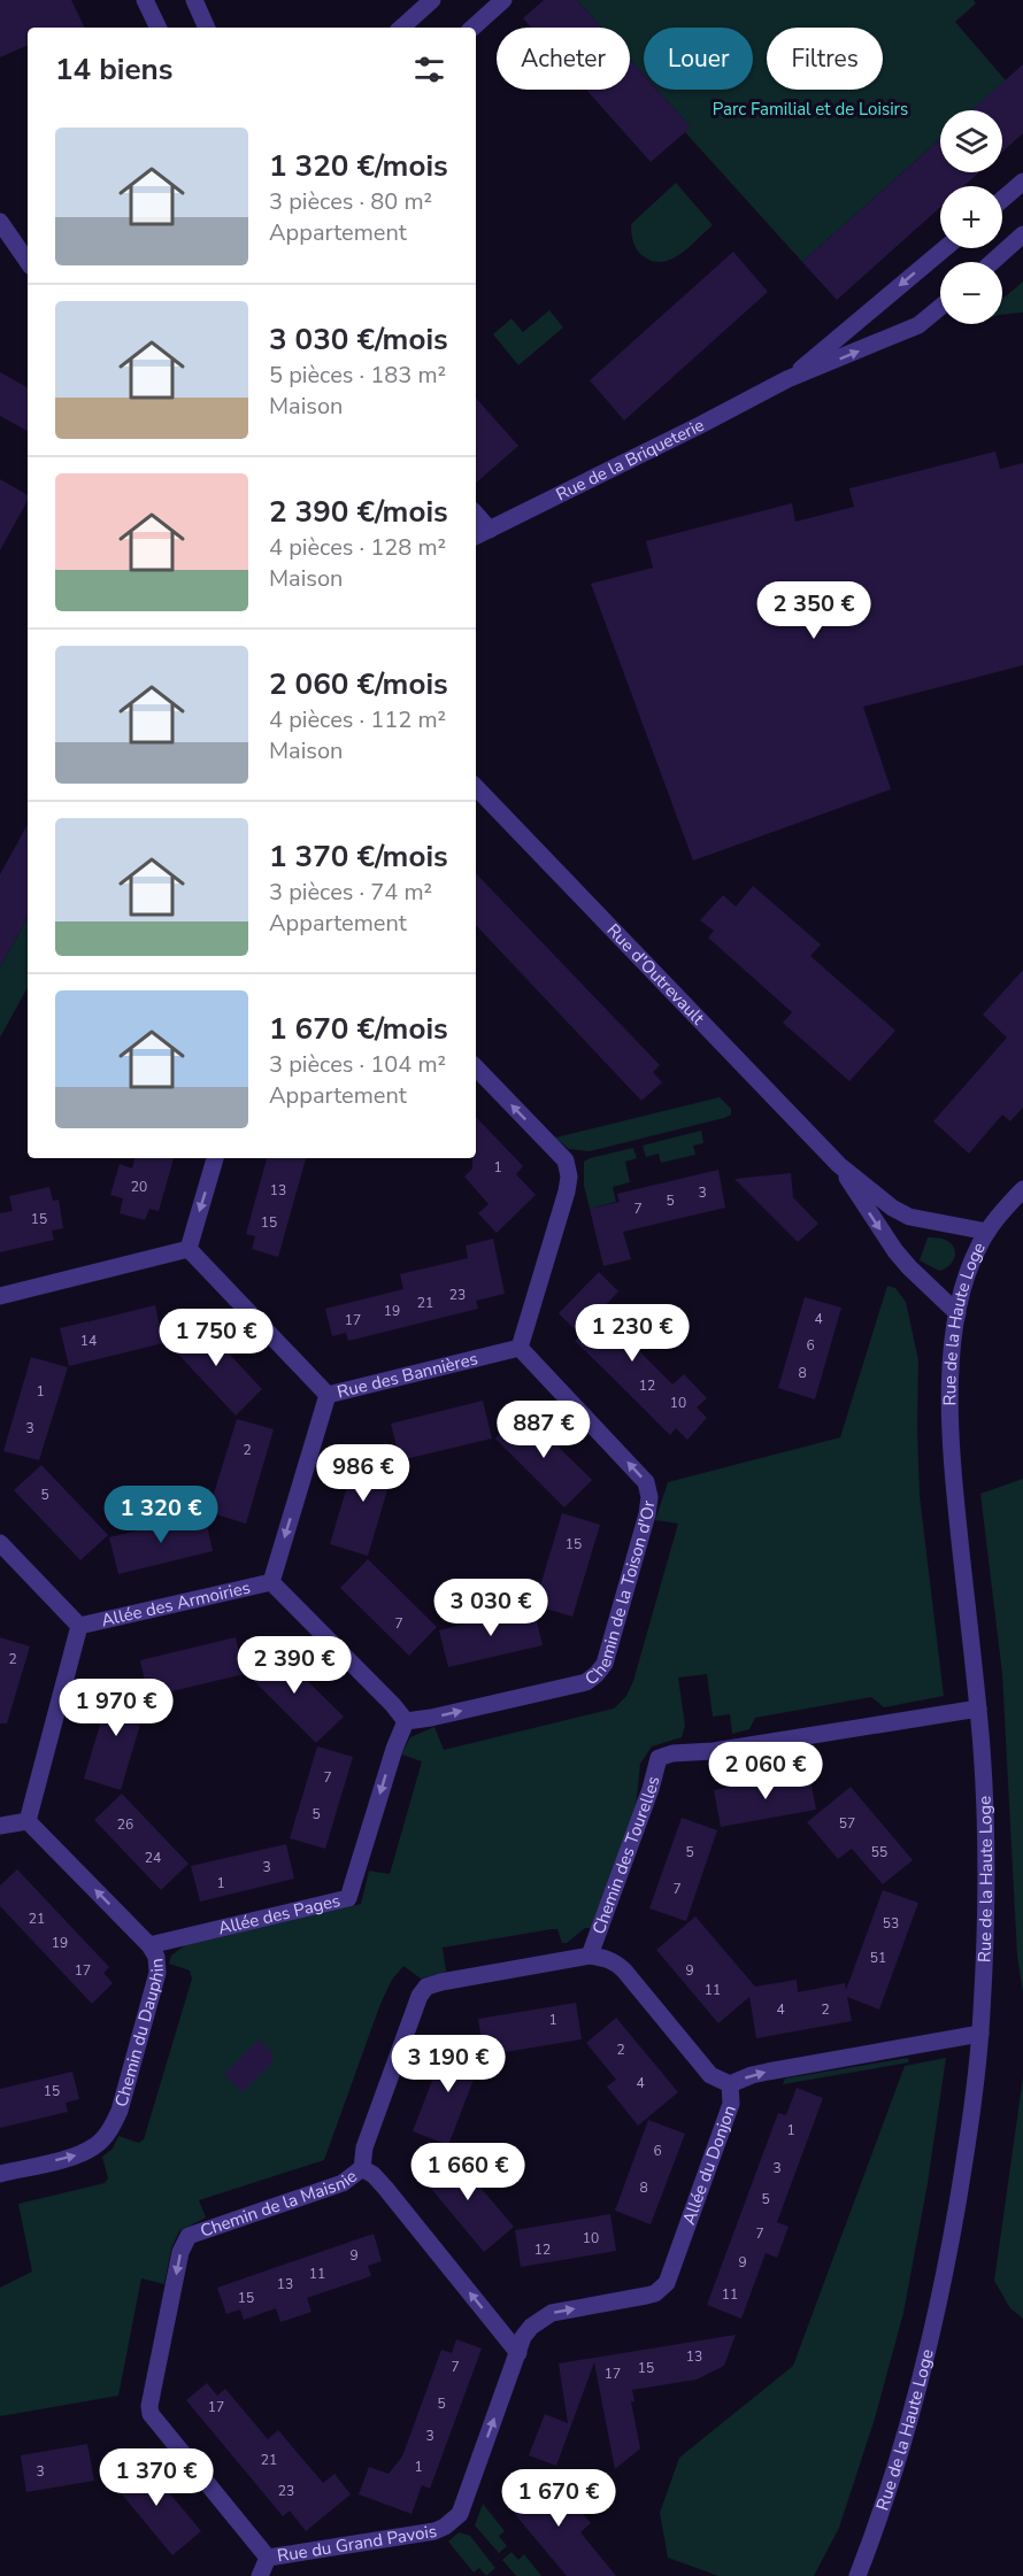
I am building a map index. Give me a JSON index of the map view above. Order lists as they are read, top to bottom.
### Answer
{
  "streets": {
    "street": [
      "Rue de la Briqueterie",
      "Rue d'Outrevault",
      "Rue de la Haute Loge",
      "Rue des Bannières",
      "Chemin de la Toison d'Or",
      "Allée des Armoiries",
      "Chemin des Tourelles",
      "Allée des Pages",
      "Chemin du Dauphin",
      "Allée du Donjon",
      "Chemin de la Maisnie",
      "Rue du Grand Pavois"
    ]
  },
  "crossings": [
    ["Rue d'Outrevault", "Rue de la Haute Loge"],
    ["Rue de la Haute Loge", "Chemin des Tourelles"],
    ["Rue de la Haute Loge", "Allée du Donjon"],
    ["Rue des Bannières", "Chemin de la Toison d'Or"],
    ["Chemin de la Toison d'Or", "Allée des Pages"],
    ["Chemin des Tourelles", "Allée du Donjon"],
    ["Allée des Pages", "Chemin du Dauphin"],
    ["Allée du Donjon", "Chemin de la Maisnie"],
    ["Allée du Donjon", "Rue du Grand Pavois"],
    ["Chemin de la Maisnie", "Rue du Grand Pavois"]
  ],
  "one_way": ["Allée des Pages", "Allée du Donjon", "Rue du Grand Pavois"],
  "parks": ["Parc Familial et de Loisirs"],
  "house_numbers": [
    "1",
    "20",
    "13",
    "3",
    "5",
    "7",
    "15",
    "15",
    "23",
    "21",
    "19",
    "4",
    "17",
    "14",
    "6",
    "8",
    "12",
    "1",
    "10",
    "3",
    "2",
    "5",
    "15",
    "7",
    "2",
    "7",
    "5",
    "57",
    "26",
    "5",
    "55",
    "24",
    "3",
    "1",
    "7",
    "21",
    "53",
    "19",
    "51",
    "17",
    "9",
    "11",
    "4",
    "2",
    "1",
    "2",
    "4",
    "15",
    "1",
    "6",
    "3",
    "8",
    "5",
    "7",
    "10",
    "12",
    "9",
    "9",
    "11",
    "13",
    "11",
    "15",
    "13",
    "7",
    "15",
    "17",
    "5",
    "17",
    "3",
    "21",
    "1",
    "3",
    "23"
  ],
  "page": {
    "chip": ["Acheter", "Louer", "Filtres"],
    "heading": "14 biens",
    "map_buttons": ["+", "−"],
    "list": [
      {
        "name": "1 320 €/mois",
        "note": "3 pièces · 80 m² · Appartement"
      },
      {
        "name": "3 030 €/mois",
        "note": "5 pièces · 183 m² · Maison"
      },
      {
        "name": "2 390 €/mois",
        "note": "4 pièces · 128 m² · Maison"
      },
      {
        "name": "2 060 €/mois",
        "note": "4 pièces · 112 m² · Maison"
      },
      {
        "name": "1 370 €/mois",
        "note": "3 pièces · 74 m² · Appartement"
      },
      {
        "name": "1 670 €/mois",
        "note": "3 pièces · 104 m² · Appartement"
      }
    ],
    "price": [
      "2 350 €",
      "1 230 €",
      "1 750 €",
      "887 €",
      "986 €",
      "1 320 €",
      "3 030 €",
      "2 390 €",
      "1 970 €",
      "2 060 €",
      "3 190 €",
      "1 660 €",
      "1 370 €",
      "1 670 €"
    ]
  }
}
